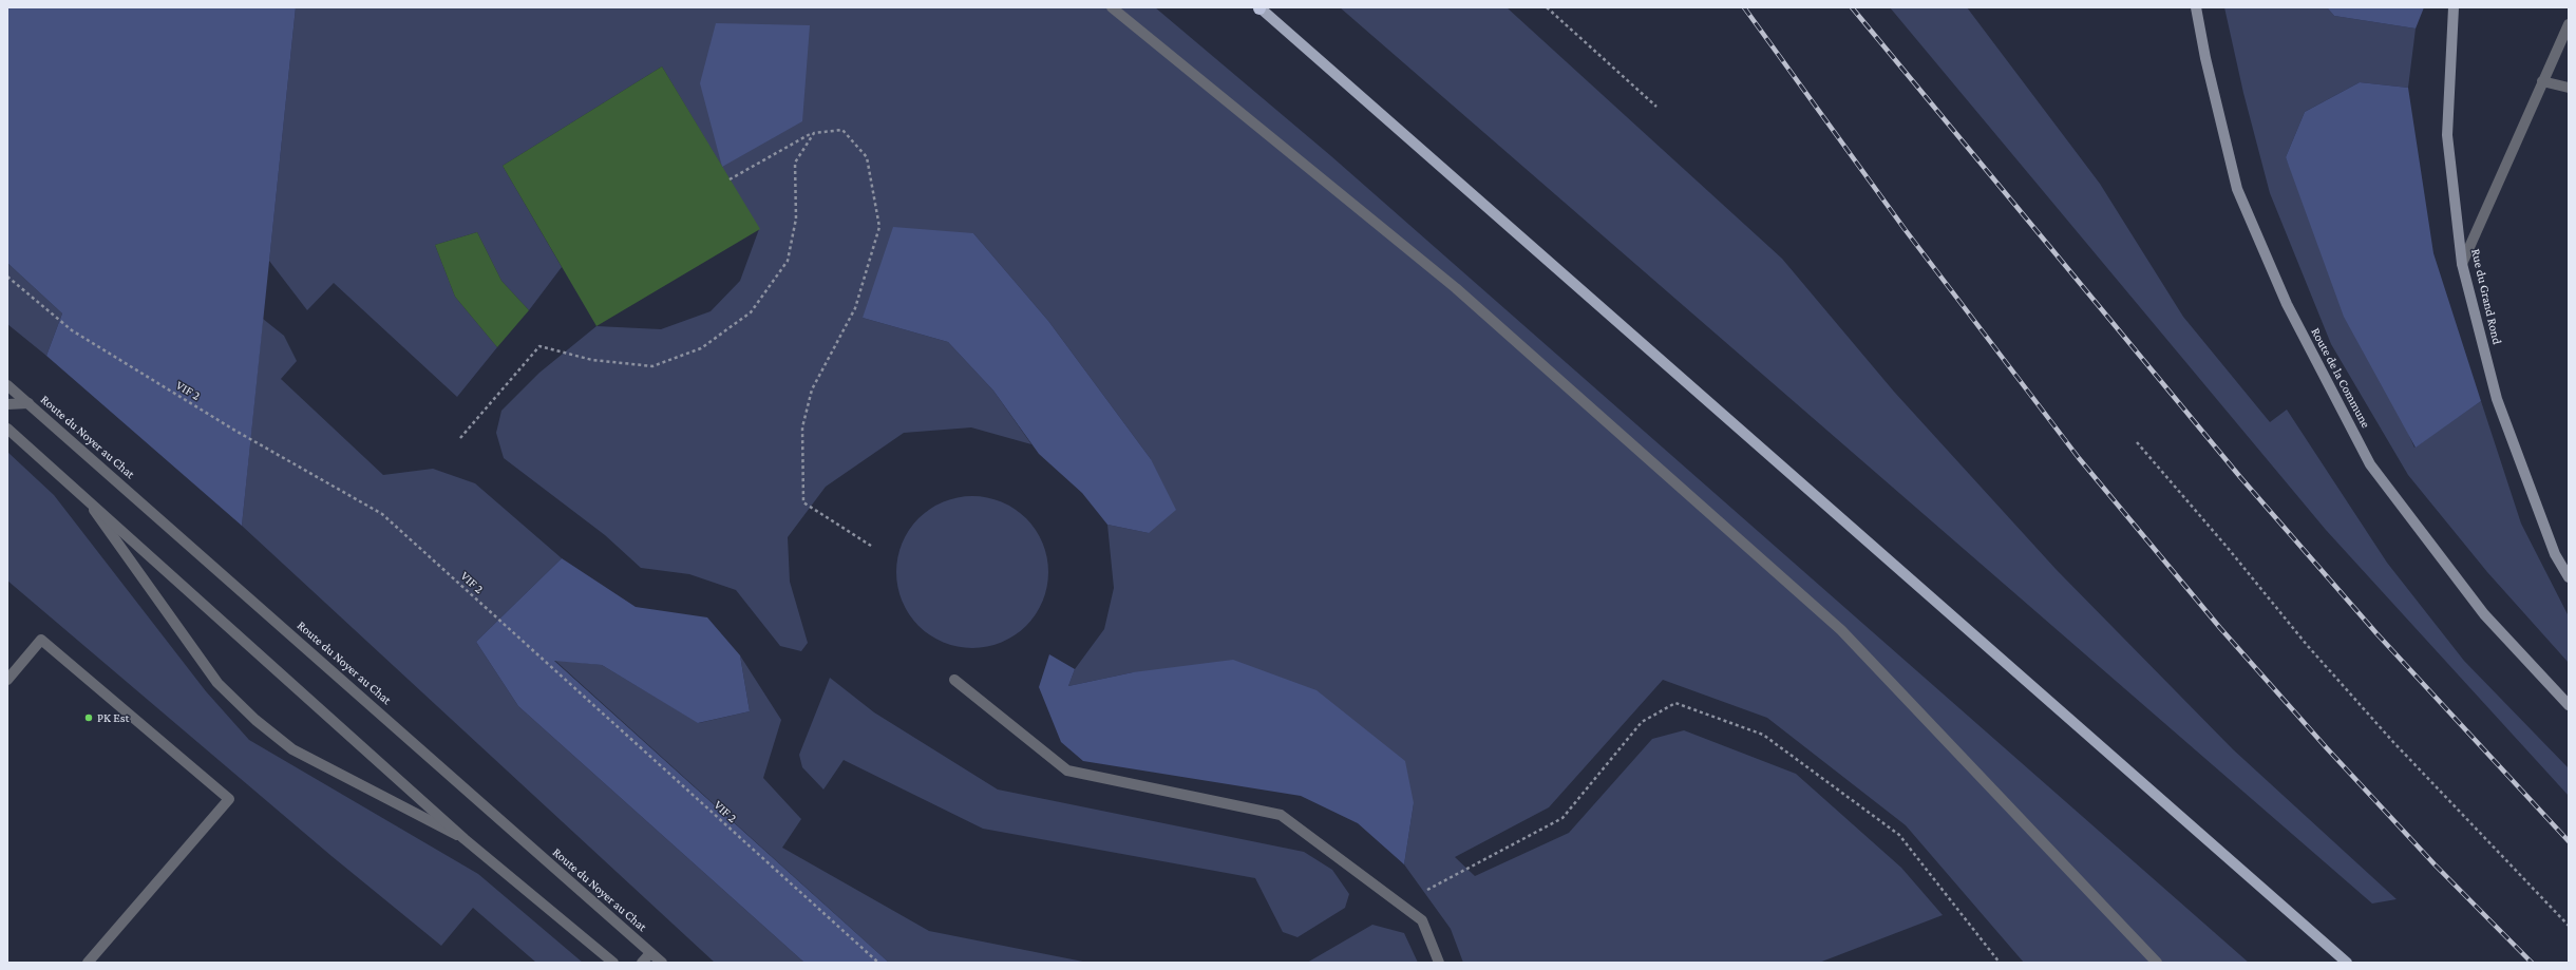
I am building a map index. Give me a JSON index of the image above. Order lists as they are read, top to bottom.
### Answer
{
  "streets": {
    "main road": ["Rue du Grand Rond", "Route de la Commune"],
    "street": ["Route du Noyer au Chat"],
    "path": ["VIF 2"]
  },
  "places": ["PK Est"]
}
